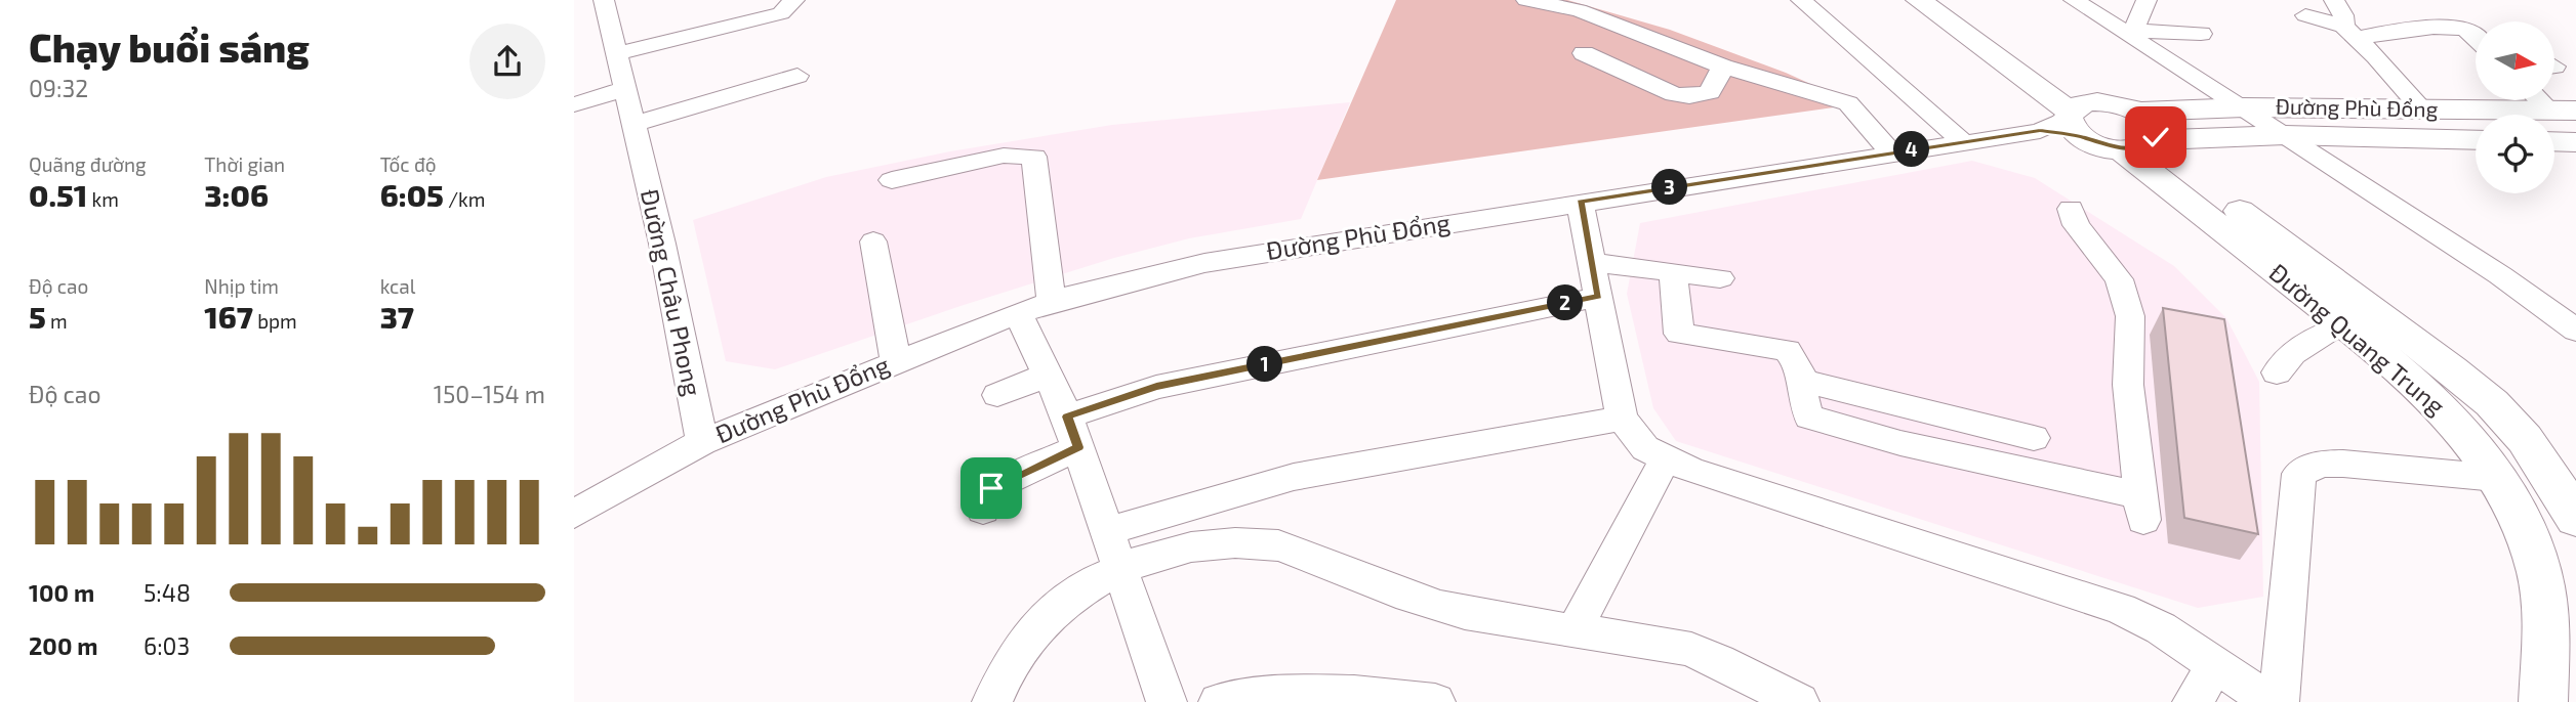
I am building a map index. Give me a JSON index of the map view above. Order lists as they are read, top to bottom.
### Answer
{
  "streets": {
    "main road": ["Đường Phù Đổng", "Đường Quang Trung"],
    "street": ["Đường Châu Phong"]
  },
  "crossings": [
    ["Đường Phù Đổng", "Đường Châu Phong"],
    ["Đường Phù Đổng", "Đường Quang Trung"]
  ],
  "north": "right",
  "page": {
    "heading": ["Chạy buổi sáng", "09:32"],
    "stats": [
      ["Quãng đường", "0.51 km"],
      ["Thời gian", "3:06"],
      ["Tốc độ", "6:05 /km"],
      ["Độ cao", "5 m"],
      ["Nhịp tim", "167 bpm"],
      ["kcal", "37"]
    ],
    "pins": [
      "4",
      "3",
      "2",
      "1"
    ],
    "chart": ["Độ cao", "150–154 m"],
    "list": [
      {
        "name": "100 m",
        "note": "5:48"
      },
      {
        "name": "200 m",
        "note": "6:03"
      }
    ]
  }
}
